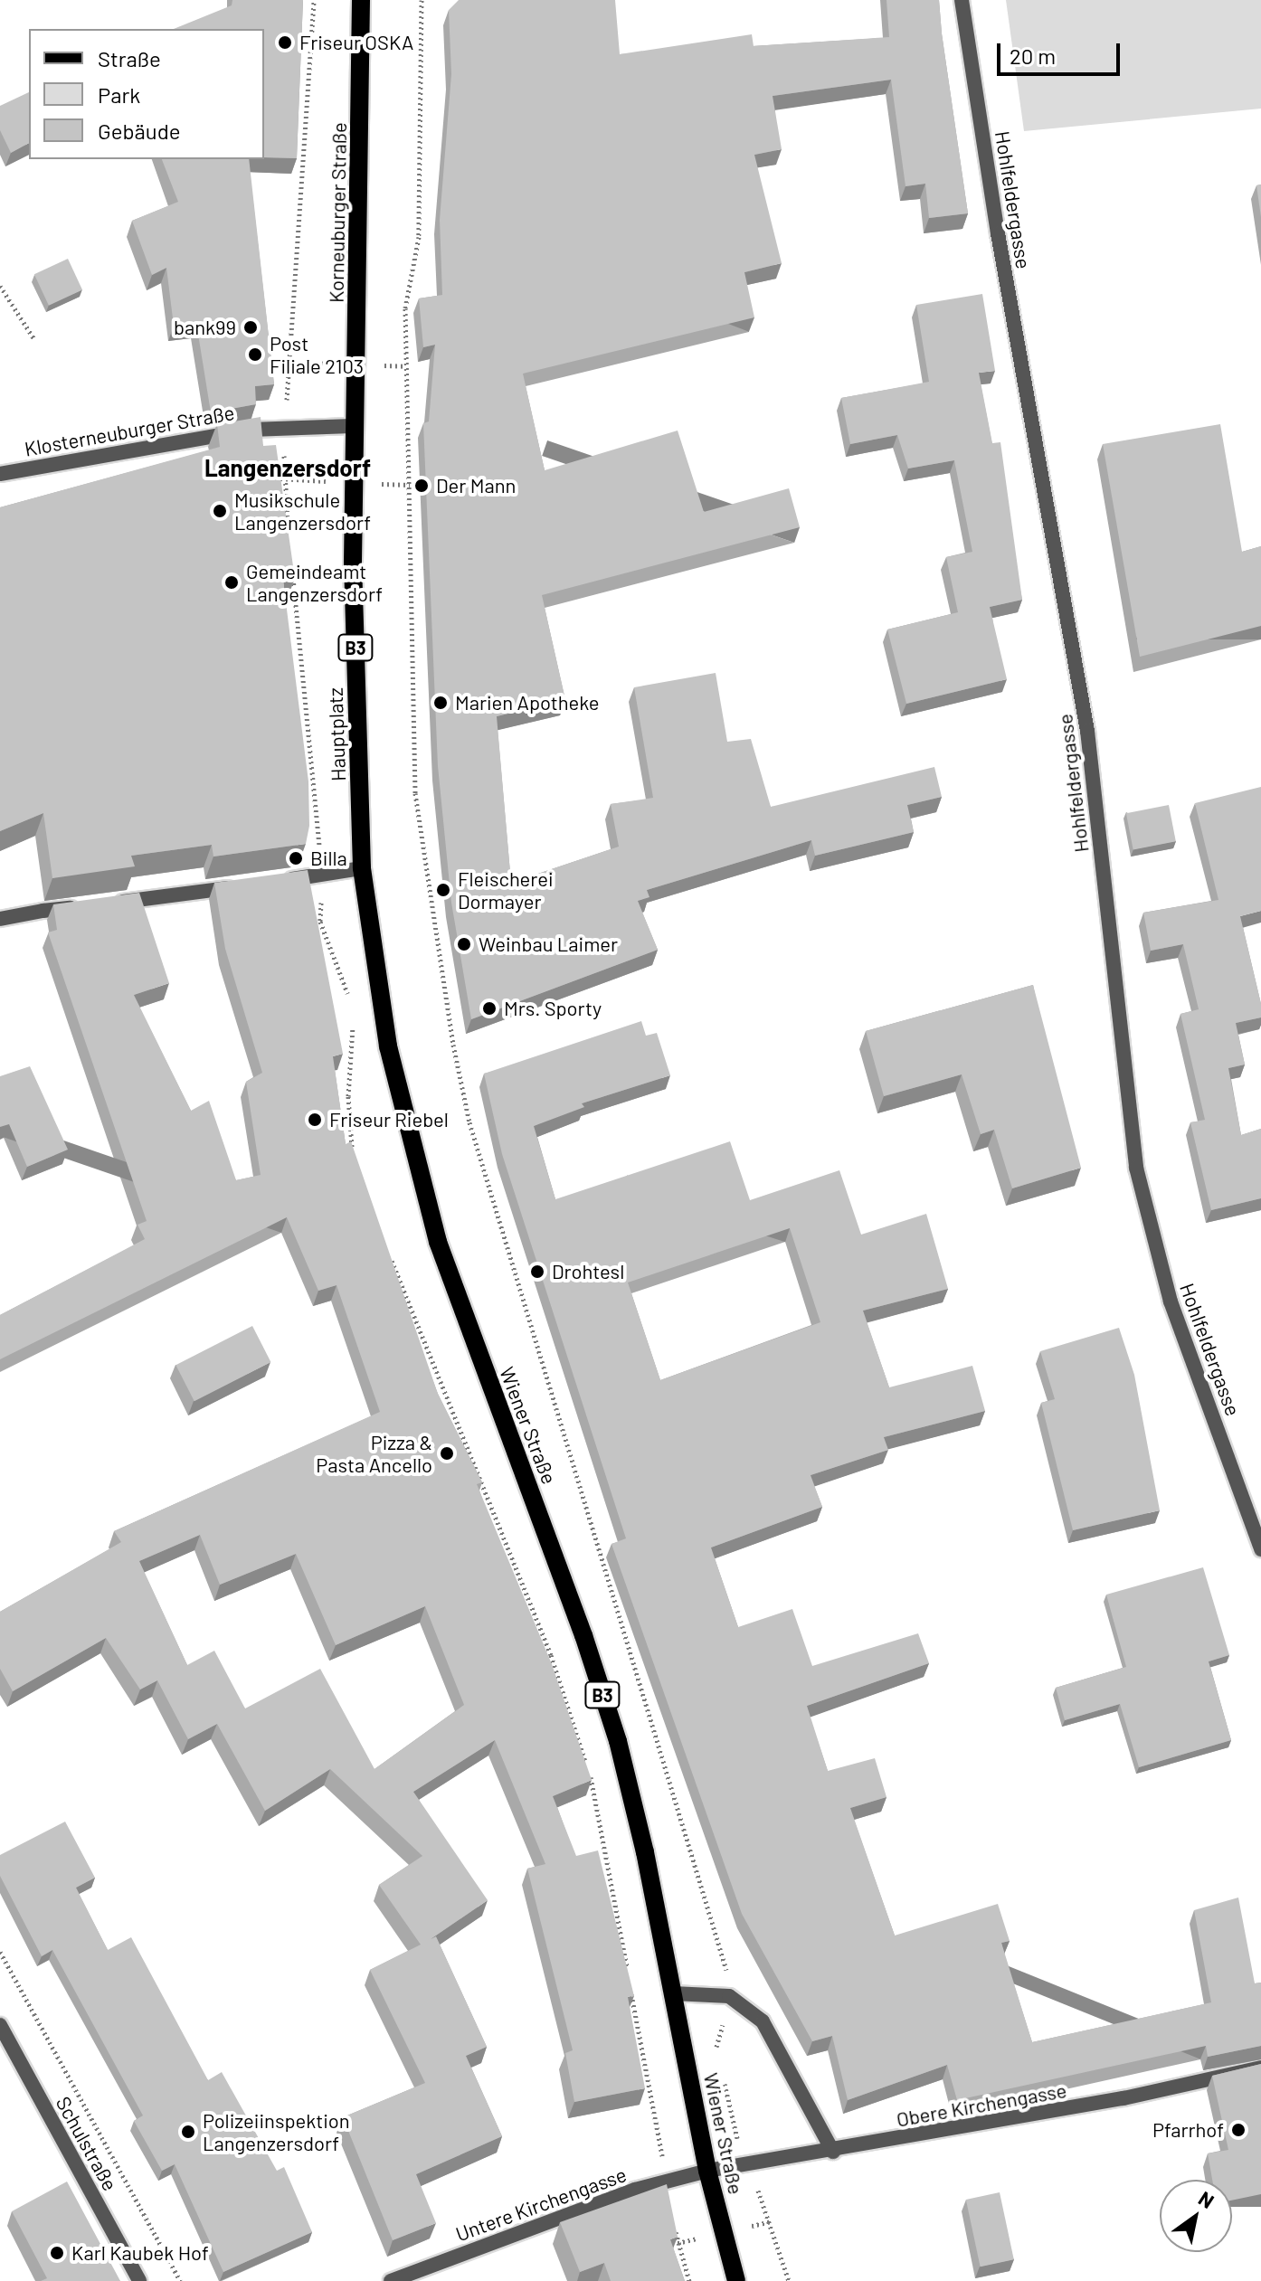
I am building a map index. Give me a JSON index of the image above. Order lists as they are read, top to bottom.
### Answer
{
  "streets": {
    "main road": [
      "Korneuburger Straße",
      "B3",
      "Hauptplatz",
      "Wiener Straße"
    ],
    "street": [
      "Hohlfeldergasse",
      "Klosterneuburger Straße",
      "Obere Kirchengasse",
      "Schulstraße",
      "Untere Kirchengasse"
    ]
  },
  "crossings": [
    ["Korneuburger Straße", "Klosterneuburger Straße"],
    ["Korneuburger Straße", "Hauptplatz"],
    ["Klosterneuburger Straße", "Hauptplatz"],
    ["Hauptplatz", "Wiener Straße"],
    ["Wiener Straße", "Obere Kirchengasse"],
    ["Wiener Straße", "Untere Kirchengasse"],
    ["Obere Kirchengasse", "Untere Kirchengasse"]
  ],
  "districts": ["Langenzersdorf"],
  "places": [
    "Friseur OSKA",
    "bank99",
    "Post Filiale 2103",
    "Der Mann",
    "Musikschule Langenzersdorf",
    "Gemeindeamt Langenzersdorf",
    "Marien Apotheke",
    "Billa",
    "Fleischerei Dormayer",
    "Weinbau Laimer",
    "Mrs. Sporty",
    "Friseur Riebel",
    "Drohtesl",
    "Pizza & Pasta Ancello",
    "Pfarrhof",
    "Polizeiinspektion Langenzersdorf",
    "Karl Kaubek Hof"
  ],
  "legend": ["Straße", "Park", "Gebäude"],
  "scale_bar": "20 m",
  "north": "top right"
}
